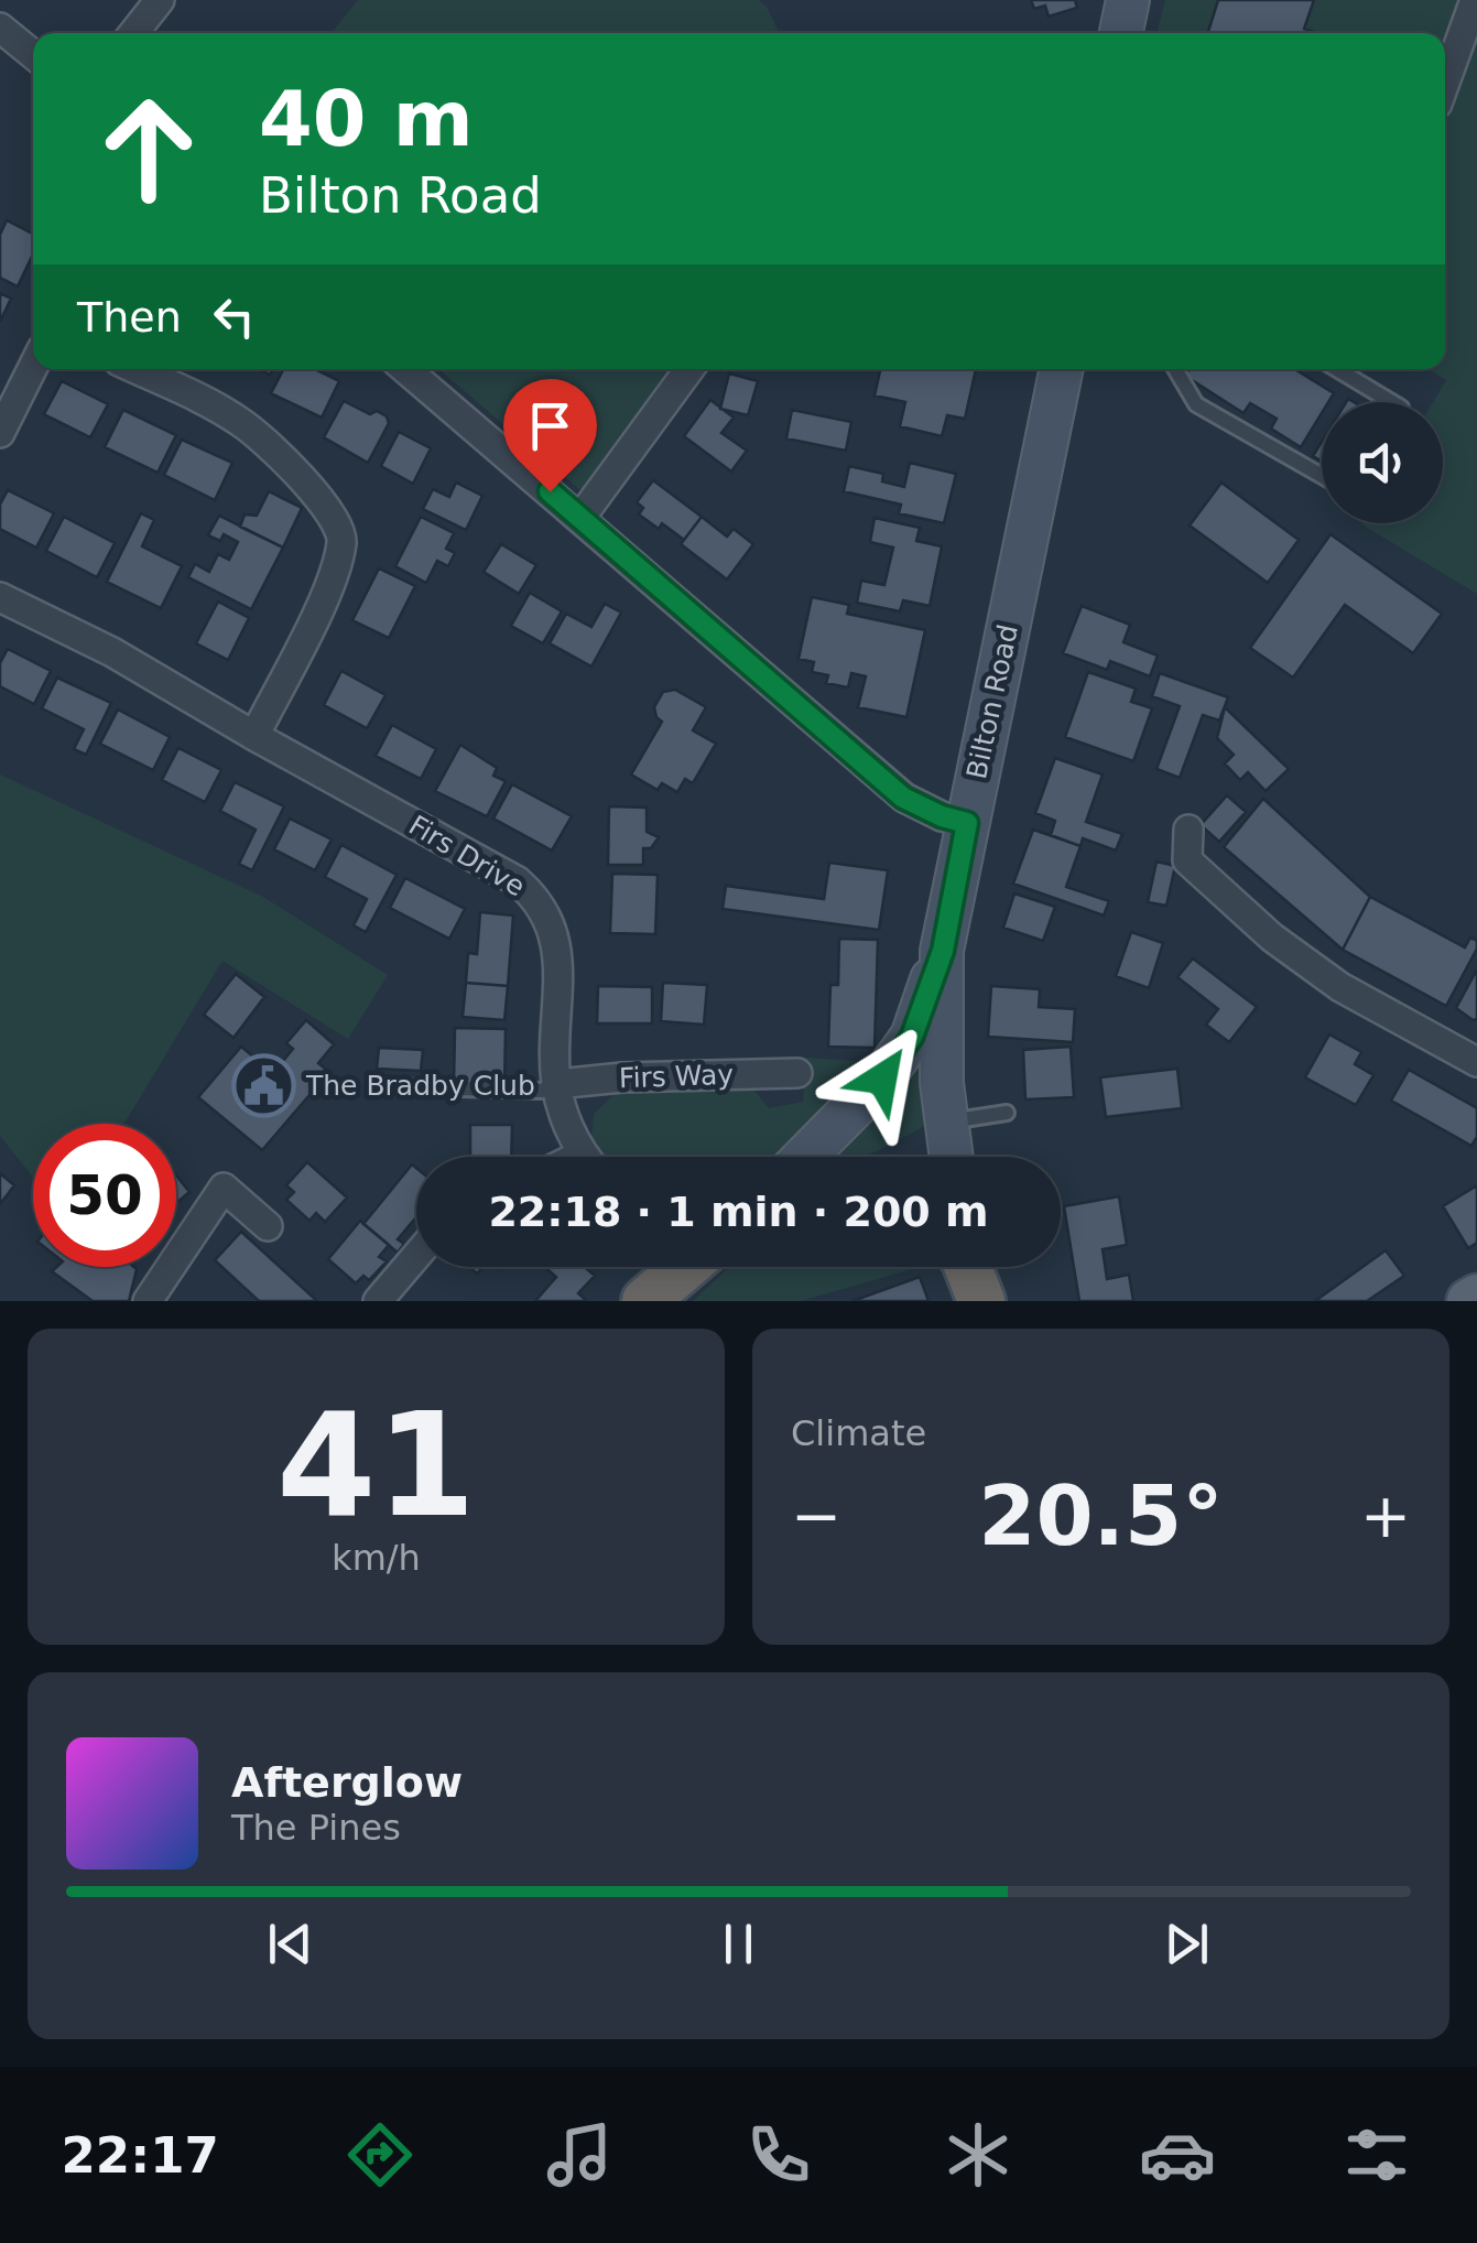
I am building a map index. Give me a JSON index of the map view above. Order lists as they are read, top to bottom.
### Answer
{
  "streets": {
    "main road": ["Bilton Road"],
    "street": ["Firs Drive", "Firs Way"]
  },
  "crossings": [
    ["Firs Drive", "Firs Way"]
  ],
  "places": {
    "public building": ["The Bradby Club"]
  },
  "page": {
    "turn": ["40 m", "Bilton Road"],
    "then": "Then",
    "limit": "50",
    "trip": "22:18 · 1 min · 200 m",
    "tile": [
      ["41", "km/h"],
      "Climate"
    ],
    "heat": ["−", "20.5°", "+"],
    "song": ["Afterglow", "The Pines"],
    "tabs": "22:17"
  }
}
